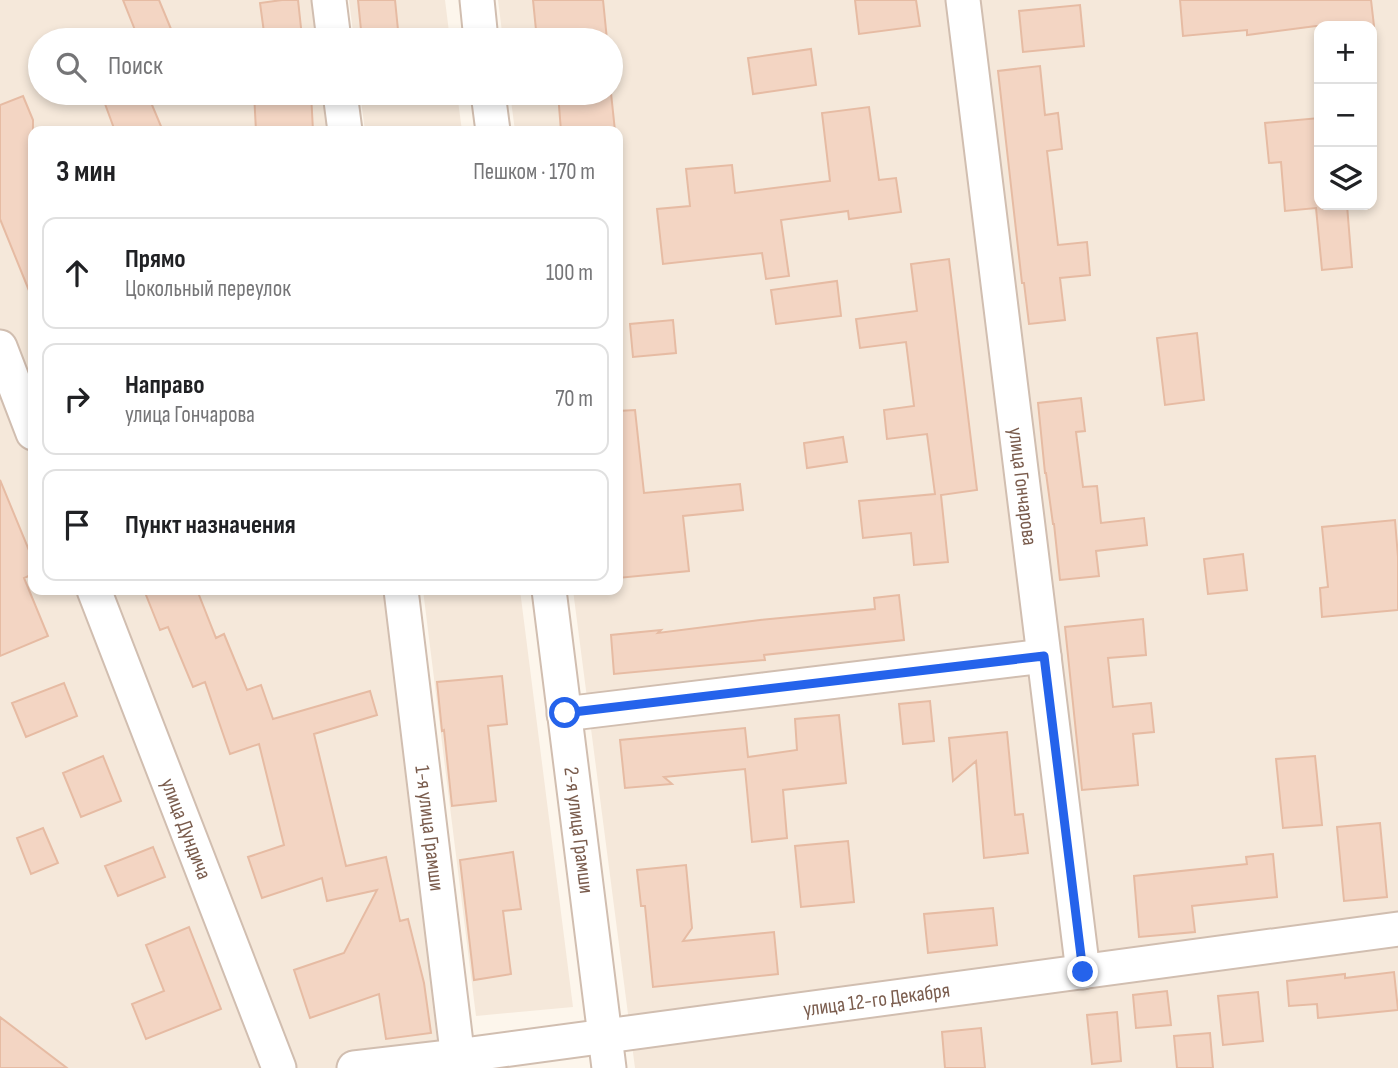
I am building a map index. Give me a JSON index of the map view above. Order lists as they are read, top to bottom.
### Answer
{
  "streets": {
    "street": [
      "улица Гончарова",
      "улица Дундича",
      "1-я улица Грамши",
      "2-я улица Грамши",
      "улица 12-го Декабря"
    ]
  },
  "crossings": [
    ["улица Гончарова", "улица 12-го Декабря"],
    ["1-я улица Грамши", "улица 12-го Декабря"],
    ["2-я улица Грамши", "улица 12-го Декабря"]
  ],
  "page": {
    "map_buttons": ["+", "−"],
    "search": "Поиск",
    "heading": ["3 мин", "Пешком · 170 m"],
    "list": [
      ["Прямо", "Цокольный переулок", "100 m"],
      ["Направо", "улица Гончарова", "70 m"],
      "Пункт назначения"
    ]
  }
}
